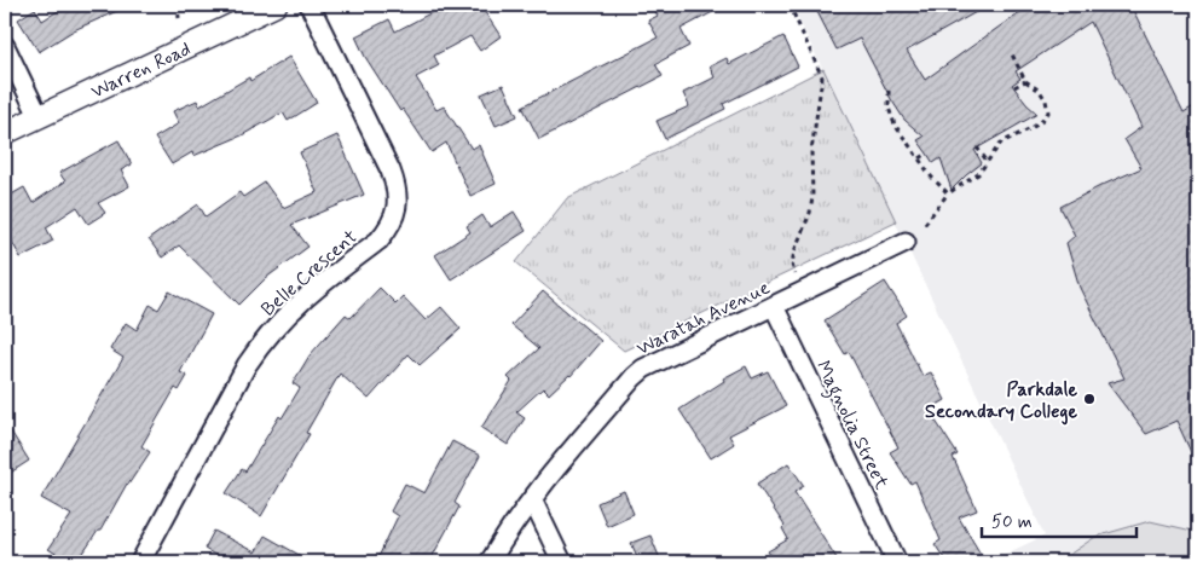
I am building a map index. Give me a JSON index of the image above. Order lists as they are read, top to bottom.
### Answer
{
  "streets": {
    "street": [
      "Warren Road",
      "Belle Crescent",
      "Waratah Avenue",
      "Magnolia Street"
    ]
  },
  "crossings": [
    ["Waratah Avenue", "Magnolia Street"]
  ],
  "places": ["Parkdale Secondary College"],
  "scale_bar": "50 m"
}
